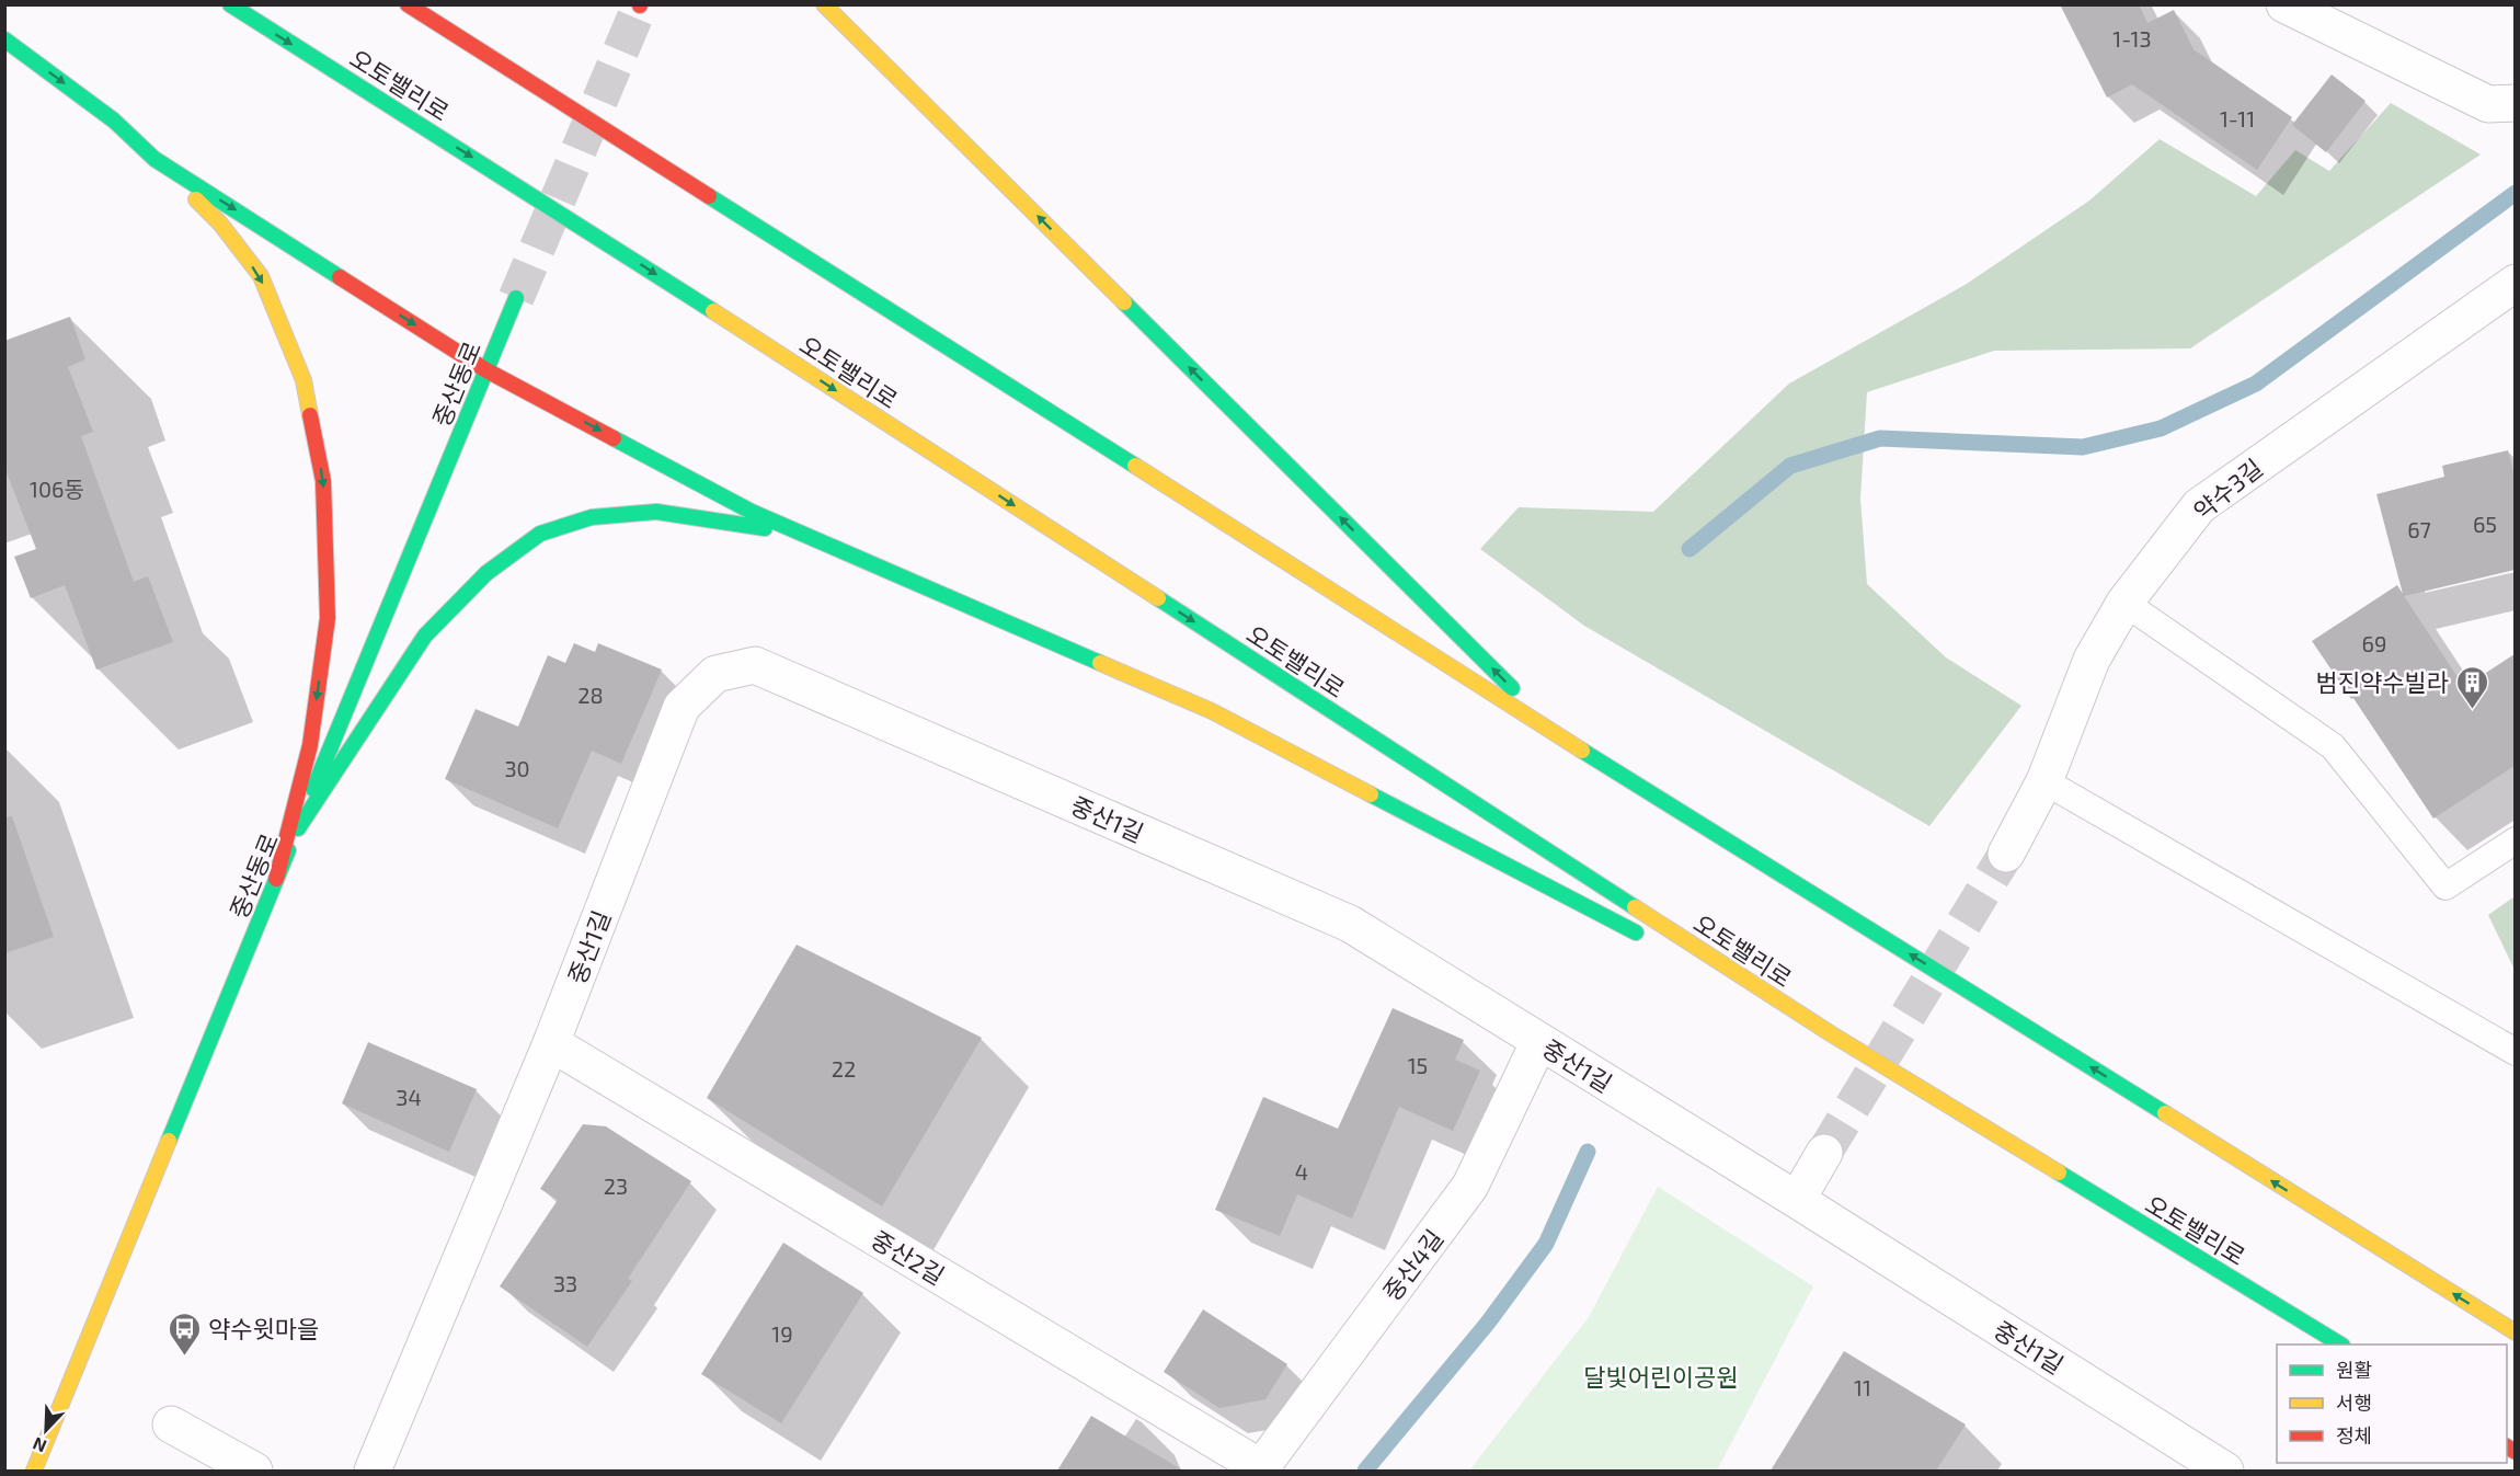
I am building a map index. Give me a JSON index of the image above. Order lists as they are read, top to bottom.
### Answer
{
  "streets": {
    "main road": ["오토밸리로", "중산동로"],
    "street": [
      "약수3길",
      "중산1길",
      "중산2길",
      "중산4길"
    ]
  },
  "crossings": [
    ["중산1길", "중산2길"],
    ["중산1길", "중산4길"],
    ["중산2길", "중산4길"]
  ],
  "parks": ["달빛어린이공원"],
  "places": {
    "building": ["범진약수빌라"],
    "bus stop": ["약수윗마을"]
  },
  "house_numbers": [
    "1-13",
    "1-11",
    "106동",
    "65",
    "67",
    "69",
    "28",
    "30",
    "15",
    "22",
    "34",
    "4",
    "23",
    "33",
    "19",
    "11"
  ],
  "legend": ["원활", "서행", "정체"],
  "north": "bottom left"
}
